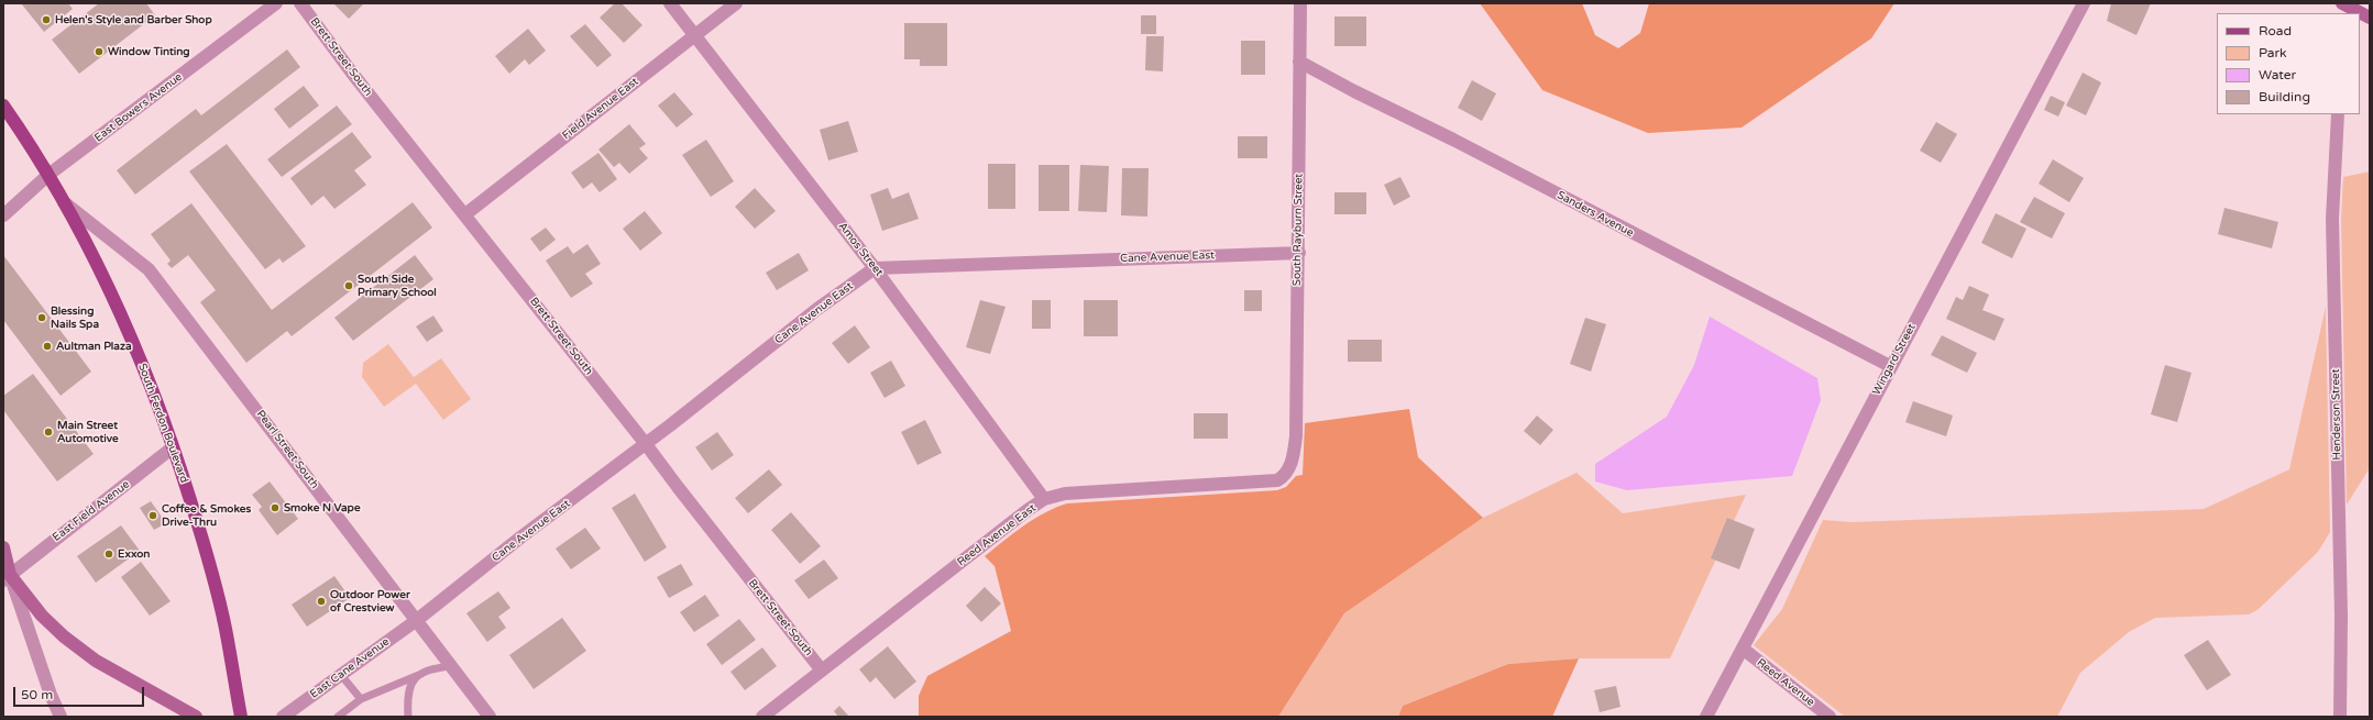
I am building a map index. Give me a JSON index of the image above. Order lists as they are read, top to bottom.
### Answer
{
  "streets": {
    "main road": ["South Ferdon Boulevard"],
    "street": [
      "Brett Street South",
      "East Bowers Avenue",
      "Field Avenue East",
      "Sanders Avenue",
      "South Rayburn Street",
      "Amos Street",
      "Cane Avenue East",
      "Wingard Street",
      "Henderson Street",
      "Pearl Street South",
      "East Field Avenue",
      "Reed Avenue East",
      "East Cane Avenue",
      "Reed Avenue"
    ]
  },
  "crossings": [
    ["Brett Street South", "Field Avenue East"],
    ["Brett Street South", "Cane Avenue East"],
    ["Brett Street South", "Reed Avenue East"],
    ["East Bowers Avenue", "South Ferdon Boulevard"],
    ["Field Avenue East", "Amos Street"],
    ["Sanders Avenue", "South Rayburn Street"],
    ["Sanders Avenue", "Wingard Street"],
    ["South Rayburn Street", "Cane Avenue East"],
    ["South Rayburn Street", "Reed Avenue East"],
    ["Amos Street", "Cane Avenue East"],
    ["Amos Street", "Reed Avenue East"],
    ["Cane Avenue East", "Pearl Street South"],
    ["Cane Avenue East", "East Cane Avenue"],
    ["Wingard Street", "Reed Avenue"],
    ["South Ferdon Boulevard", "Pearl Street South"],
    ["South Ferdon Boulevard", "East Field Avenue"],
    ["Pearl Street South", "East Cane Avenue"]
  ],
  "places": [
    "Helen's Style and Barber Shop",
    "Window Tinting",
    "South Side Primary School",
    "Blessing Nails Spa",
    "Aultman Plaza",
    "Main Street Automotive",
    "Smoke N Vape",
    "Coffee & Smokes Drive-Thru",
    "Exxon",
    "Outdoor Power of Crestview"
  ],
  "legend": [
    "Road",
    "Park",
    "Water",
    "Building"
  ],
  "scale_bar": "50 m"
}
